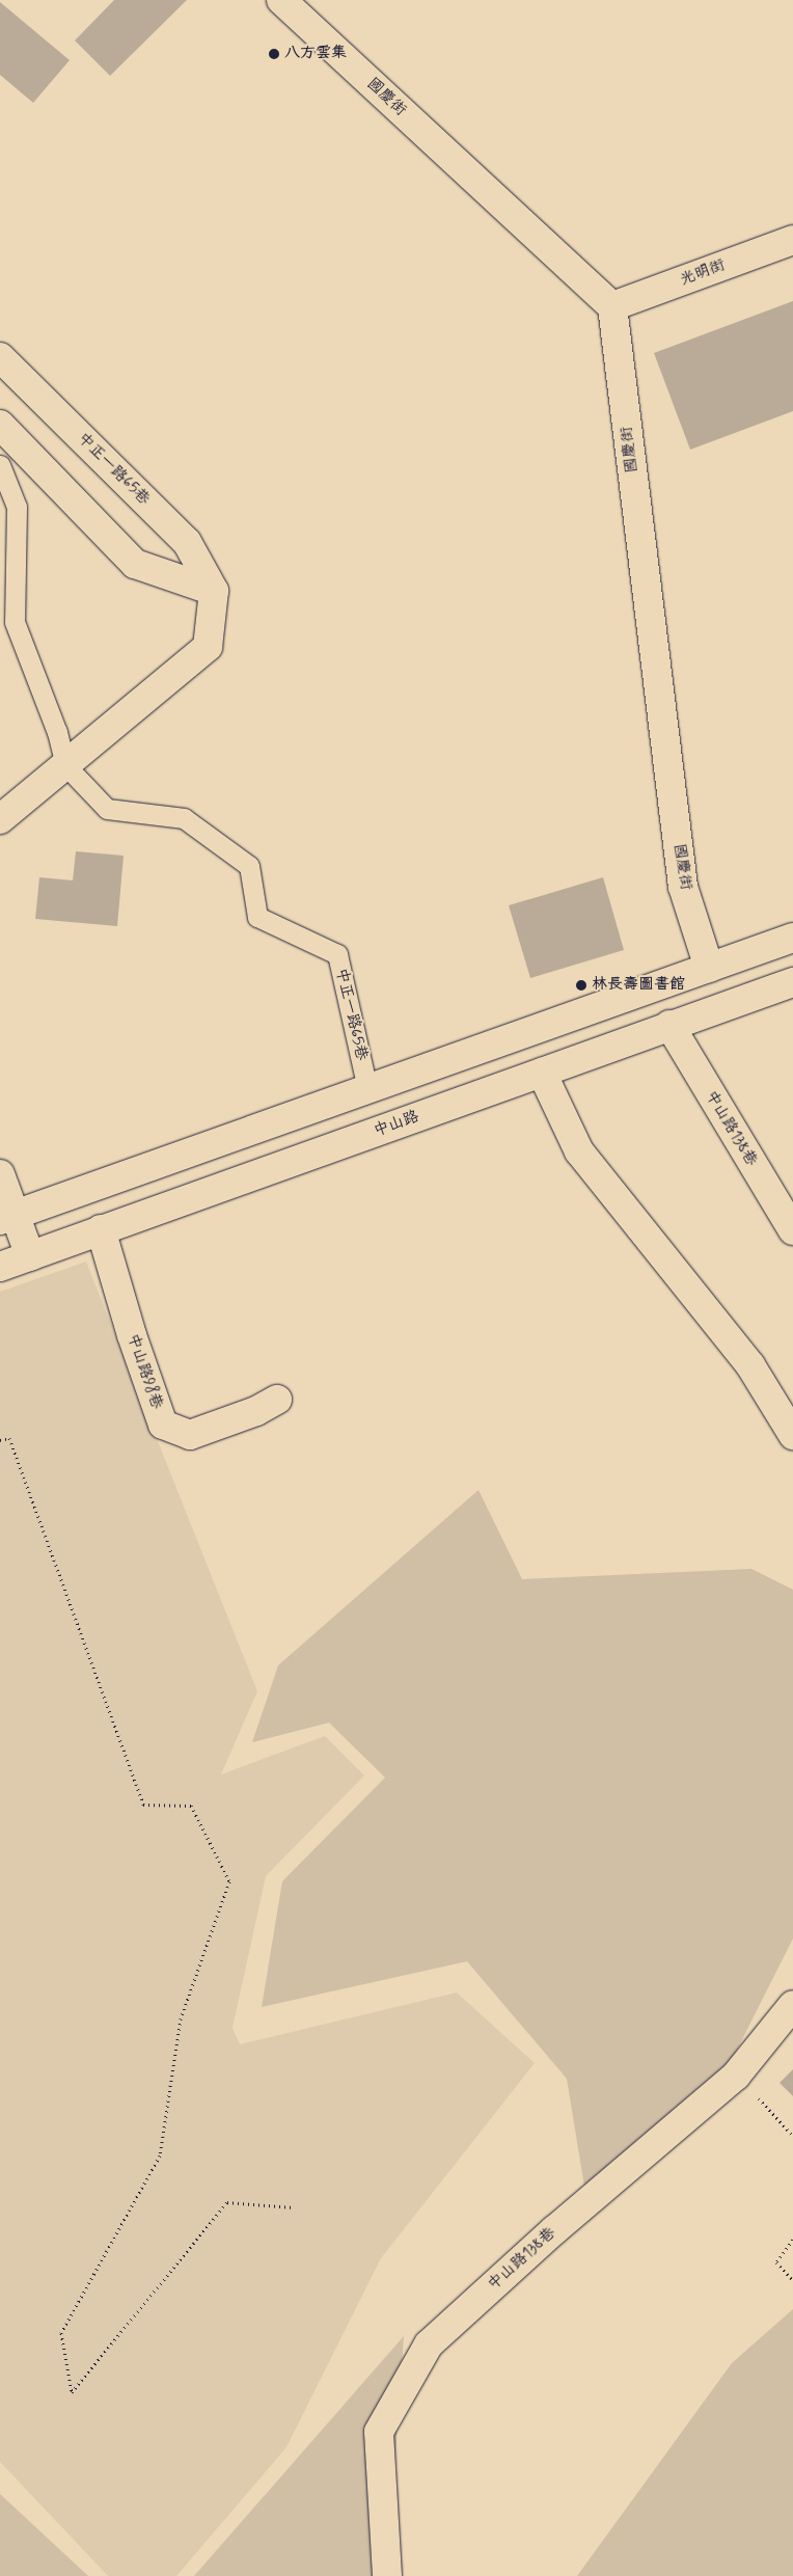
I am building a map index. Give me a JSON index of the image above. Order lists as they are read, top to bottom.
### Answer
{
  "streets": {
    "street": [
      "國慶街",
      "光明街",
      "中正一路65巷",
      "中山路",
      "中山路138巷",
      "中山路98巷"
    ]
  },
  "crossings": [
    ["國慶街", "光明街"],
    ["中山路", "中山路138巷"],
    ["中山路", "中山路98巷"]
  ],
  "places": ["八方雲集", "林長壽圖書館"]
}
